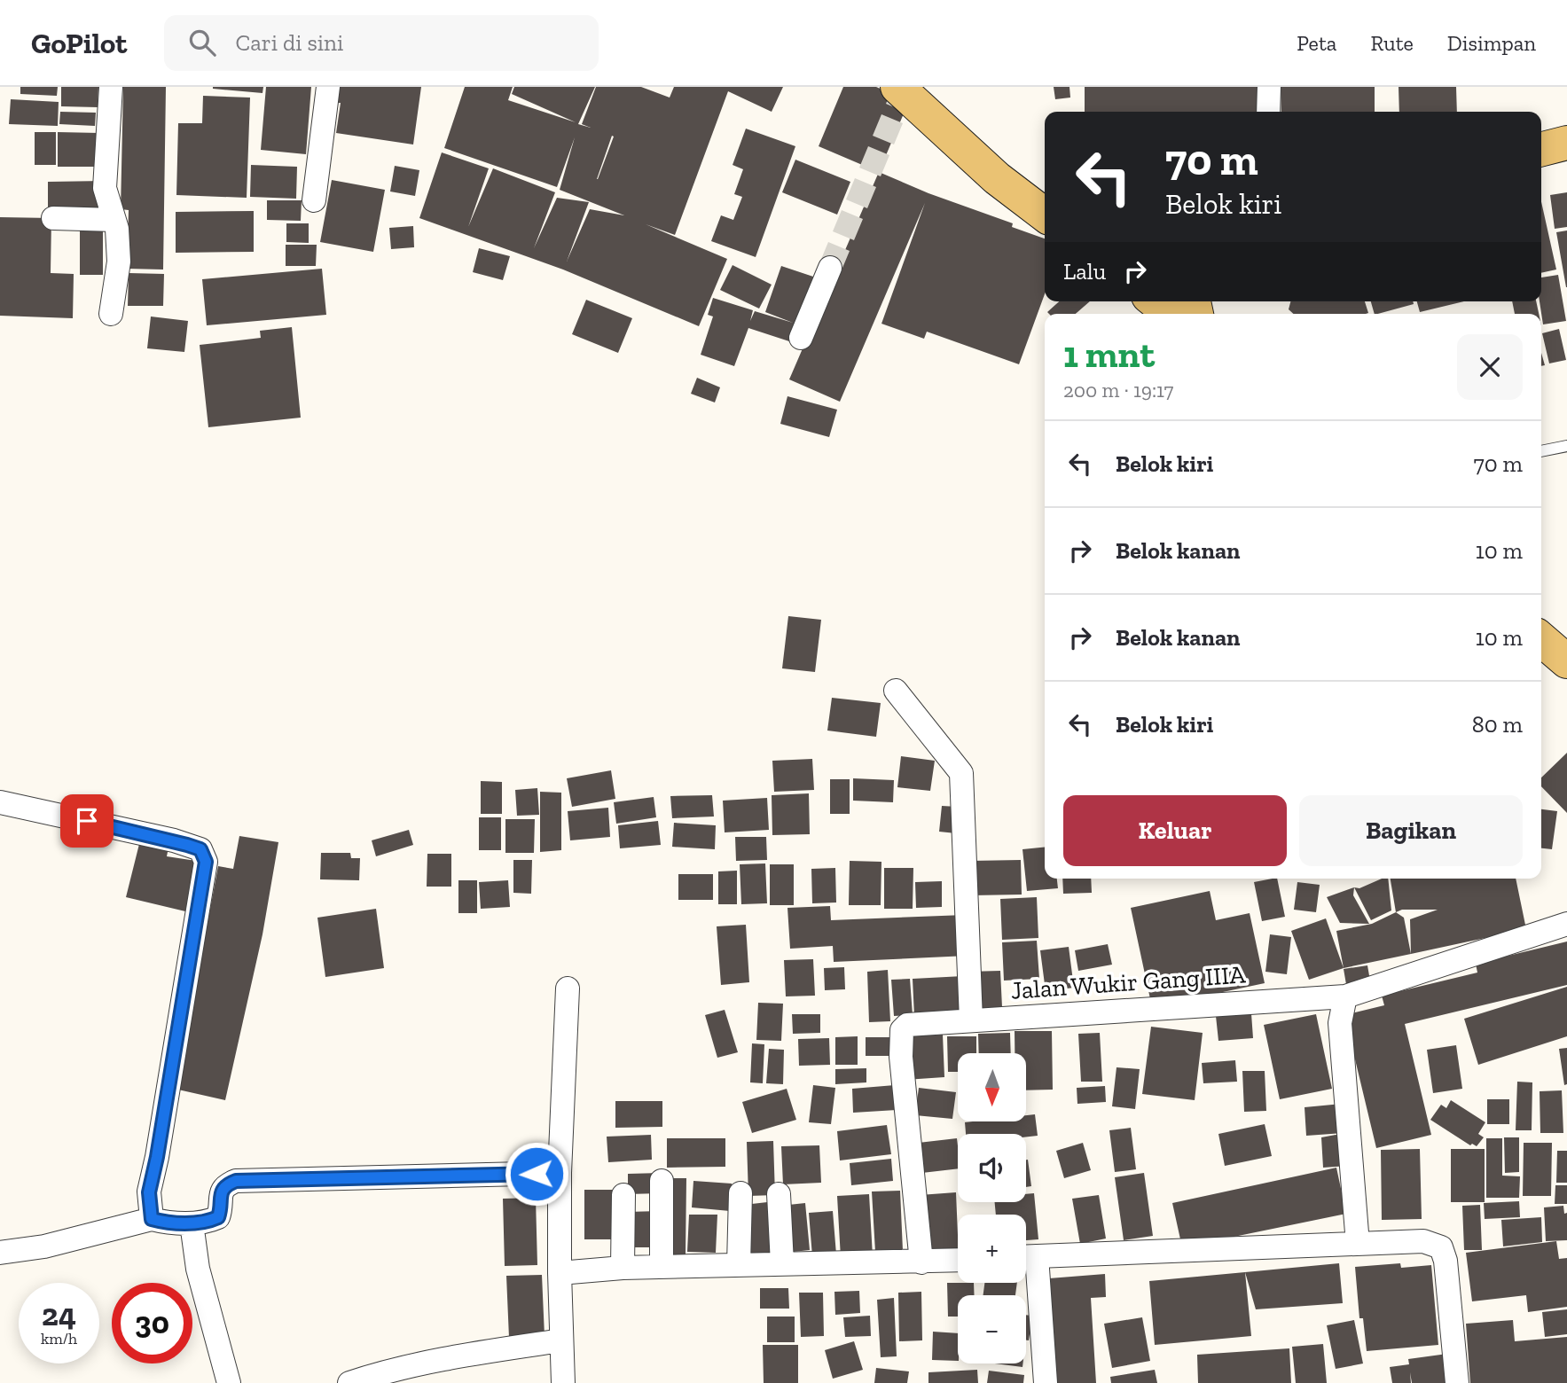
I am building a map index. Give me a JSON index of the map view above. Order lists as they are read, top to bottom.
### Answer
{
  "streets": {
    "street": ["Jalan Wukir Gang IIIA"]
  },
  "north": "bottom",
  "page": {
    "header": "GoPilot",
    "search": "Cari di sini",
    "nav": ["Peta", "Rute", "Disimpan"],
    "turn": ["70 m", "Belok kiri"],
    "then": "Lalu",
    "heading": ["1 mnt", "200 m · 19:17"],
    "list": [
      {
        "name": "Belok kiri",
        "value": "70 m"
      },
      {
        "name": "Belok kanan",
        "value": "10 m"
      },
      {
        "name": "Belok kanan",
        "value": "10 m"
      },
      {
        "name": "Belok kiri",
        "value": "80 m"
      }
    ],
    "buttons": ["Keluar", "Bagikan"],
    "map_buttons": ["+", "−"],
    "speed": "24 km/h",
    "limit": "30"
  }
}
